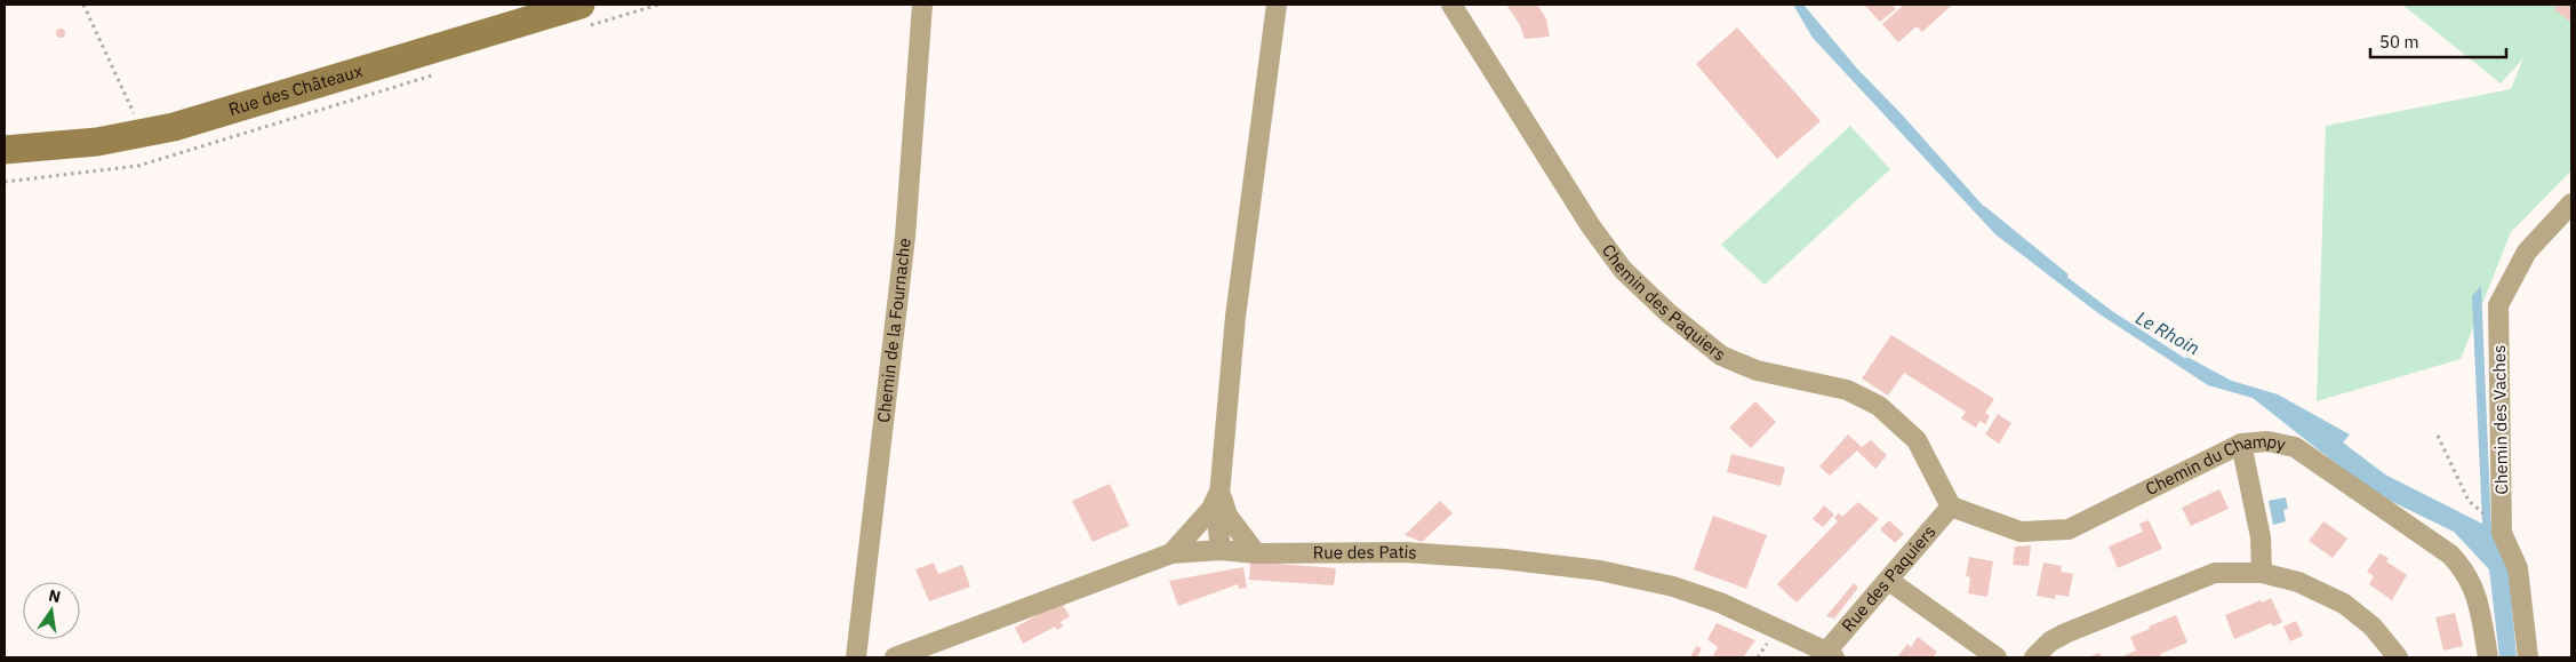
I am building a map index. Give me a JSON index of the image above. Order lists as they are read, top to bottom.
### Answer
{
  "streets": {
    "street": [
      "Rue des Châteaux",
      "Chemin des Paquiers",
      "Chemin de la Fournache",
      "Chemin des Vaches",
      "Chemin du Champy",
      "Rue des Patis",
      "Rue des Paquiers"
    ]
  },
  "crossings": [
    ["Chemin des Paquiers", "Chemin du Champy"],
    ["Chemin des Paquiers", "Rue des Paquiers"],
    ["Chemin du Champy", "Rue des Paquiers"],
    ["Rue des Patis", "Rue des Paquiers"]
  ],
  "water": ["Le Rhoin"],
  "scale_bar": "50 m",
  "north": "top"
}
